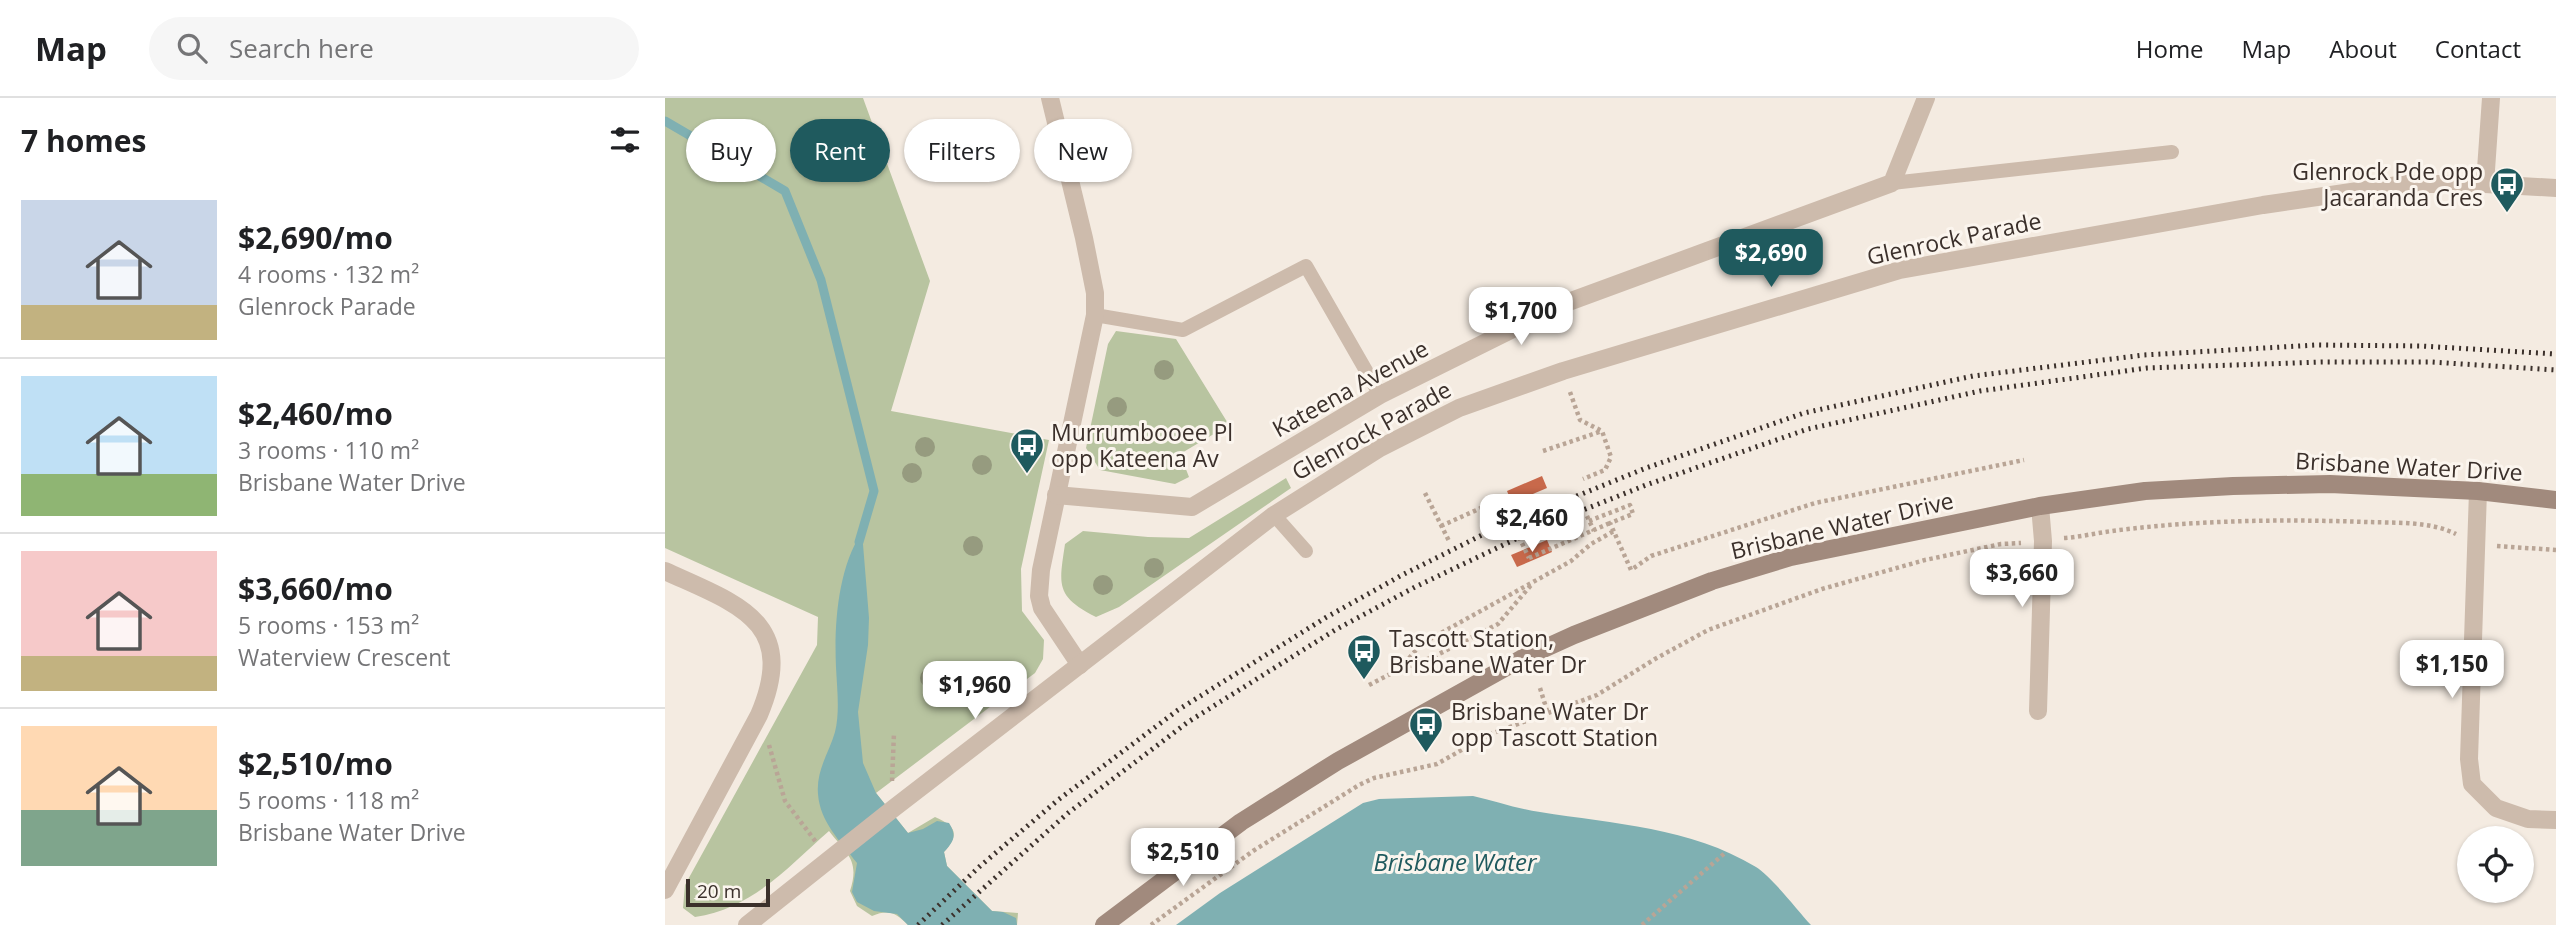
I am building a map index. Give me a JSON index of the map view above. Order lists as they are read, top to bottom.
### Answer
{
  "streets": {
    "main road": ["Brisbane Water Drive"],
    "street": ["Glenrock Parade", "Kateena Avenue"]
  },
  "water": ["Brisbane Water"],
  "places": {
    "bus stop": [
      "Glenrock Pde opp Jacaranda Cres",
      "Murrumbooee Pl opp Kateena Av",
      "Tascott Station, Brisbane Water Dr",
      "Brisbane Water Dr opp Tascott Station"
    ]
  },
  "scale_bar": "20 m",
  "page": {
    "header": "Map",
    "search": "Search here",
    "nav": [
      "Home",
      "Map",
      "About",
      "Contact"
    ],
    "heading": "7 homes",
    "chip": [
      "Buy",
      "Rent",
      "Filters",
      "New"
    ],
    "list": [
      {
        "name": "$2,690/mo",
        "note": "4 rooms · 132 m² · Glenrock Parade"
      },
      {
        "name": "$2,460/mo",
        "note": "3 rooms · 110 m² · Brisbane Water Drive"
      },
      {
        "name": "$3,660/mo",
        "note": "5 rooms · 153 m² · Waterview Crescent"
      },
      {
        "name": "$2,510/mo",
        "note": "5 rooms · 118 m² · Brisbane Water Drive"
      }
    ],
    "price": [
      "$2,690",
      "$1,700",
      "$2,460",
      "$3,660",
      "$1,150",
      "$1,960",
      "$2,510"
    ],
    "scale": "20 m"
  }
}
